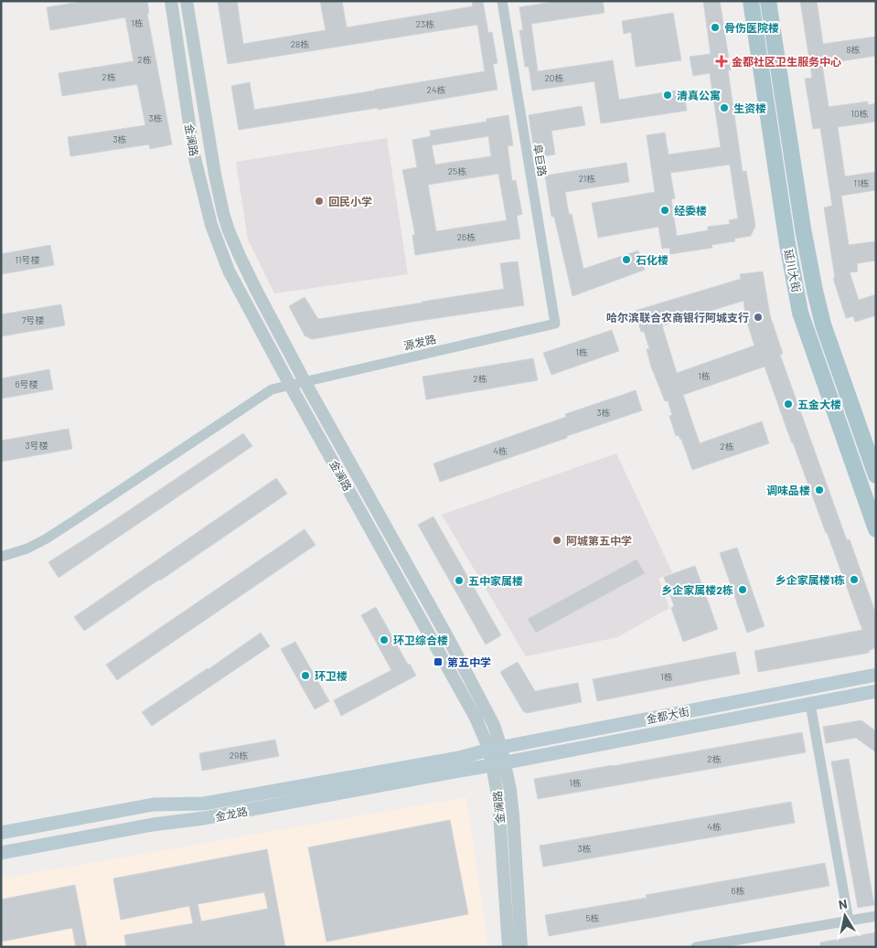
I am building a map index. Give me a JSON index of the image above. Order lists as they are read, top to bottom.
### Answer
{
  "streets": {
    "main road": ["延川大街", "金都大街", "金龙路"],
    "street": ["金澜路", "阜巨路", "源发路"]
  },
  "crossings": [
    ["金澜路", "源发路"],
    ["金澜路", "金都大街"],
    ["阜巨路", "源发路"],
    ["金都大街", "金龙路"]
  ],
  "places": {
    "other": [
      "骨伤医院楼",
      "清真公寓",
      "生资楼",
      "回民小学",
      "经委楼",
      "石化楼",
      "哈尔滨联合农商银行阿城支行",
      "五金大楼",
      "调味品楼",
      "阿城第五中学",
      "乡企家属楼1栋",
      "五中家属楼",
      "乡企家属楼2栋",
      "环卫综合楼",
      "环卫楼"
    ],
    "health": ["金都社区卫生服务中心"],
    "transit": ["第五中学"]
  },
  "house_numbers": [
    "1栋",
    "23栋",
    "28栋",
    "8栋",
    "2栋",
    "2栋",
    "20栋",
    "24栋",
    "10栋",
    "3栋",
    "3栋",
    "25栋",
    "21栋",
    "11栋",
    "26栋",
    "11号楼",
    "7号楼",
    "1栋",
    "1栋",
    "2栋",
    "6号楼",
    "3栋",
    "3号楼",
    "2栋",
    "4栋",
    "1栋",
    "29栋",
    "2栋",
    "1栋",
    "4栋",
    "3栋",
    "6栋",
    "5栋"
  ],
  "north": "top"
}
